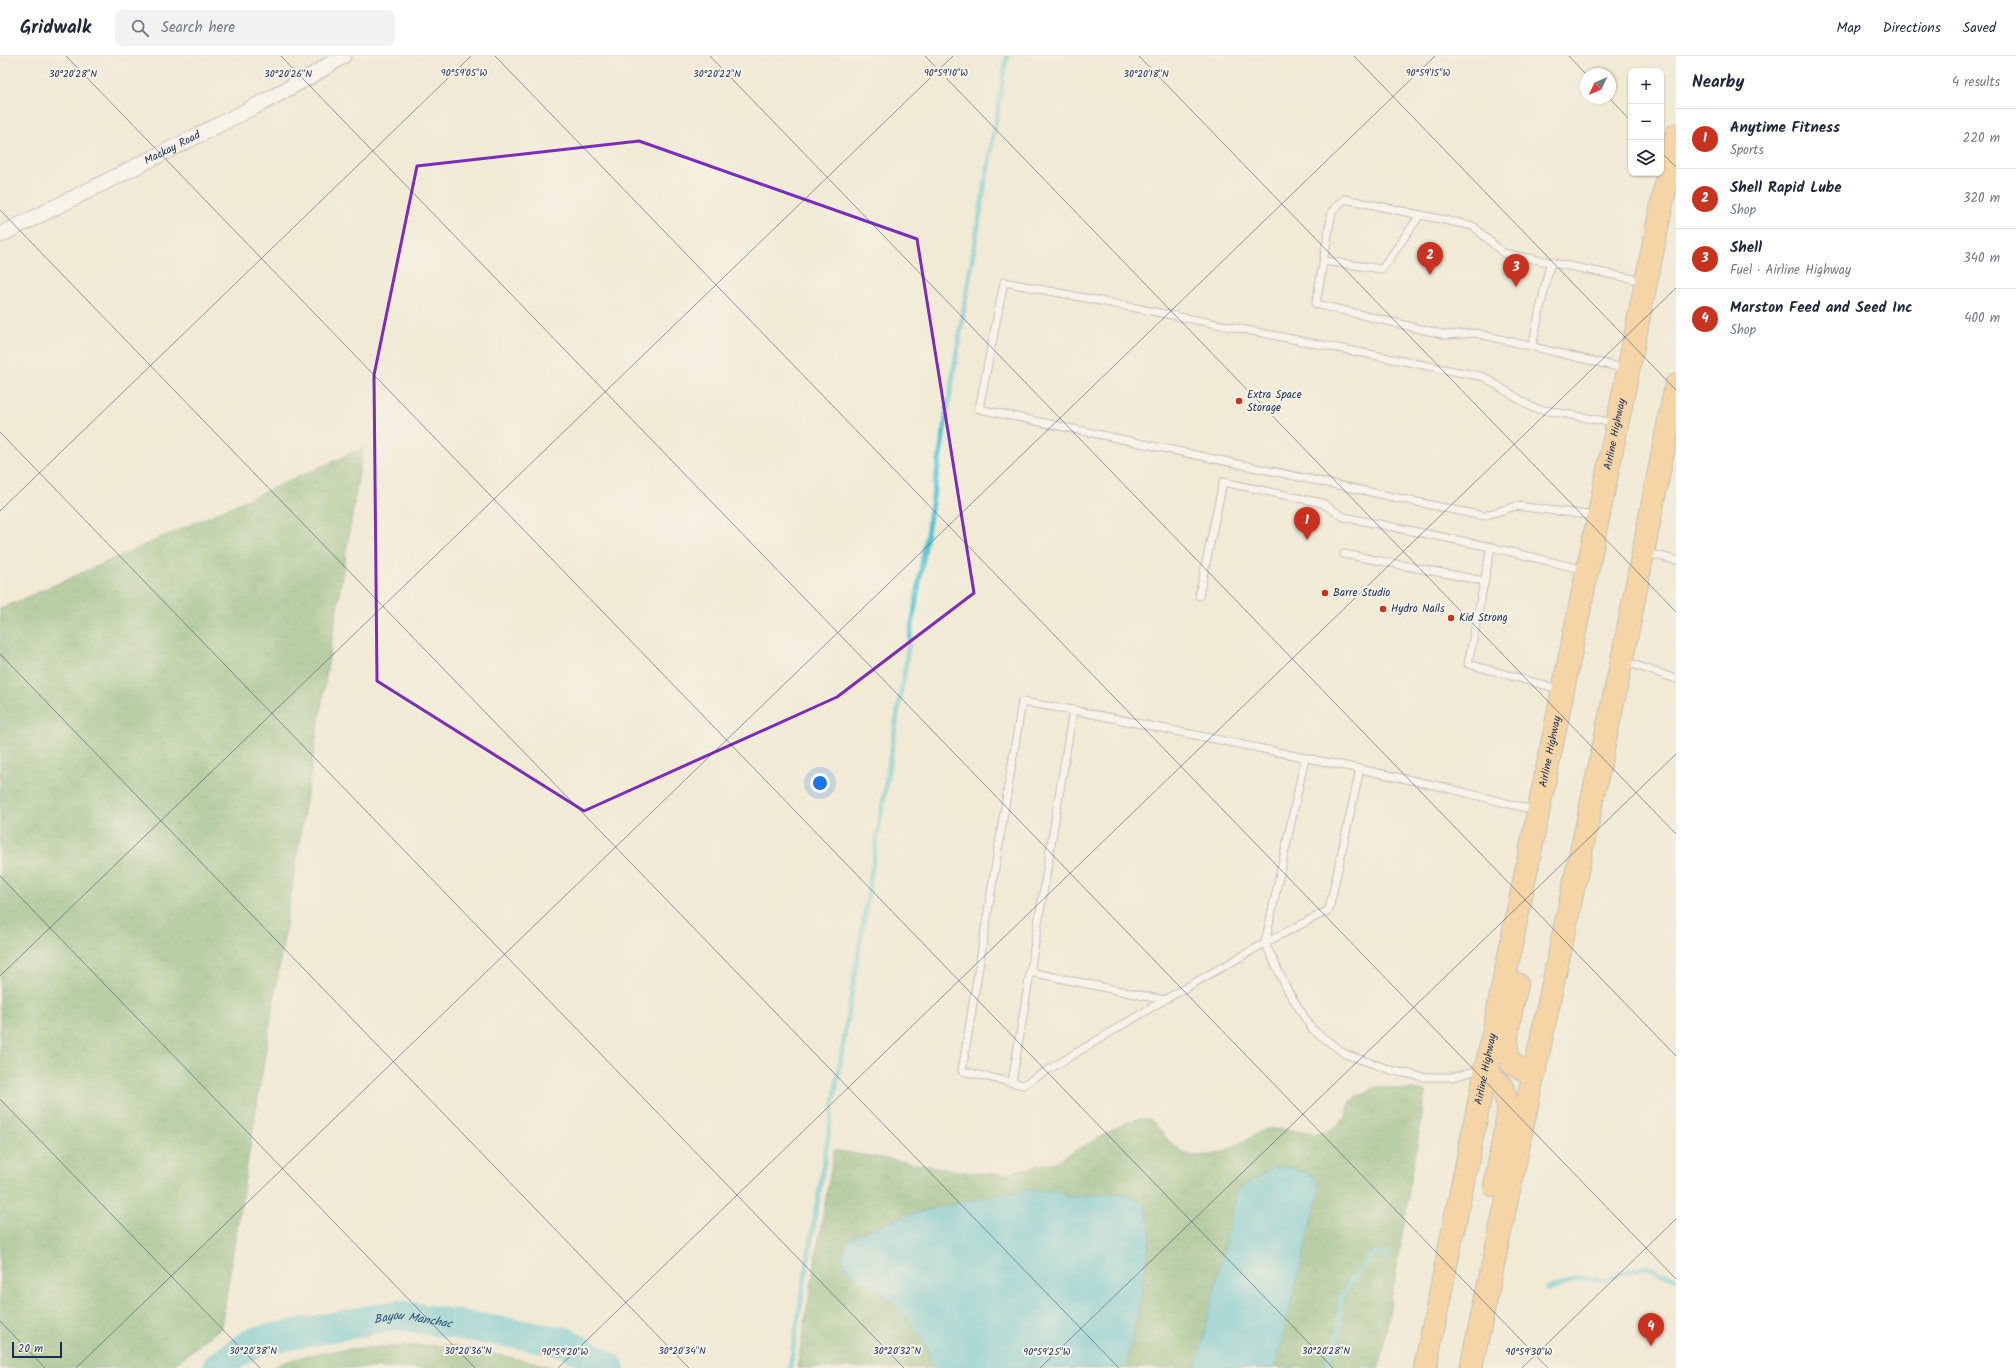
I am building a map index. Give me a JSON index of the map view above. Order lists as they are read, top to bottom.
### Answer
{
  "streets": {
    "highway": ["Airline Highway"],
    "street": ["Mackay Road"]
  },
  "water": ["Bayou Manchac"],
  "places": [
    "Extra Space Storage",
    "Barre Studio",
    "Hydro Nails",
    "Kid Strong"
  ],
  "scale_bar": "20 m",
  "north": "bottom left",
  "page": {
    "header": "Gridwalk",
    "search": "Search here",
    "nav": ["Map", "Directions", "Saved"],
    "heading": ["Nearby", "4 results"],
    "map_buttons": ["+", "−"],
    "list": [
      {
        "mark": "1",
        "name": "Anytime Fitness",
        "note": "Sports",
        "value": "220 m"
      },
      {
        "mark": "2",
        "name": "Shell Rapid Lube",
        "note": "Shop",
        "value": "320 m"
      },
      {
        "mark": "3",
        "name": "Shell",
        "note": "Fuel · Airline Highway",
        "value": "340 m"
      },
      {
        "mark": "4",
        "name": "Marston Feed and Seed Inc",
        "note": "Shop",
        "value": "400 m"
      }
    ],
    "pins": [
      "2",
      "3",
      "1",
      "4"
    ],
    "scale": "20 m"
  },
  "coordinates": [
    "90°59'05\"W",
    "90°59'10\"W",
    "90°59'15\"W",
    "30°20'28\"N",
    "30°20'26\"N",
    "30°20'22\"N",
    "30°20'18\"N",
    "30°20'38\"N",
    "30°20'36\"N",
    "30°20'34\"N",
    "30°20'32\"N",
    "90°59'20\"W",
    "90°59'25\"W",
    "90°59'30\"W"
  ]
}
